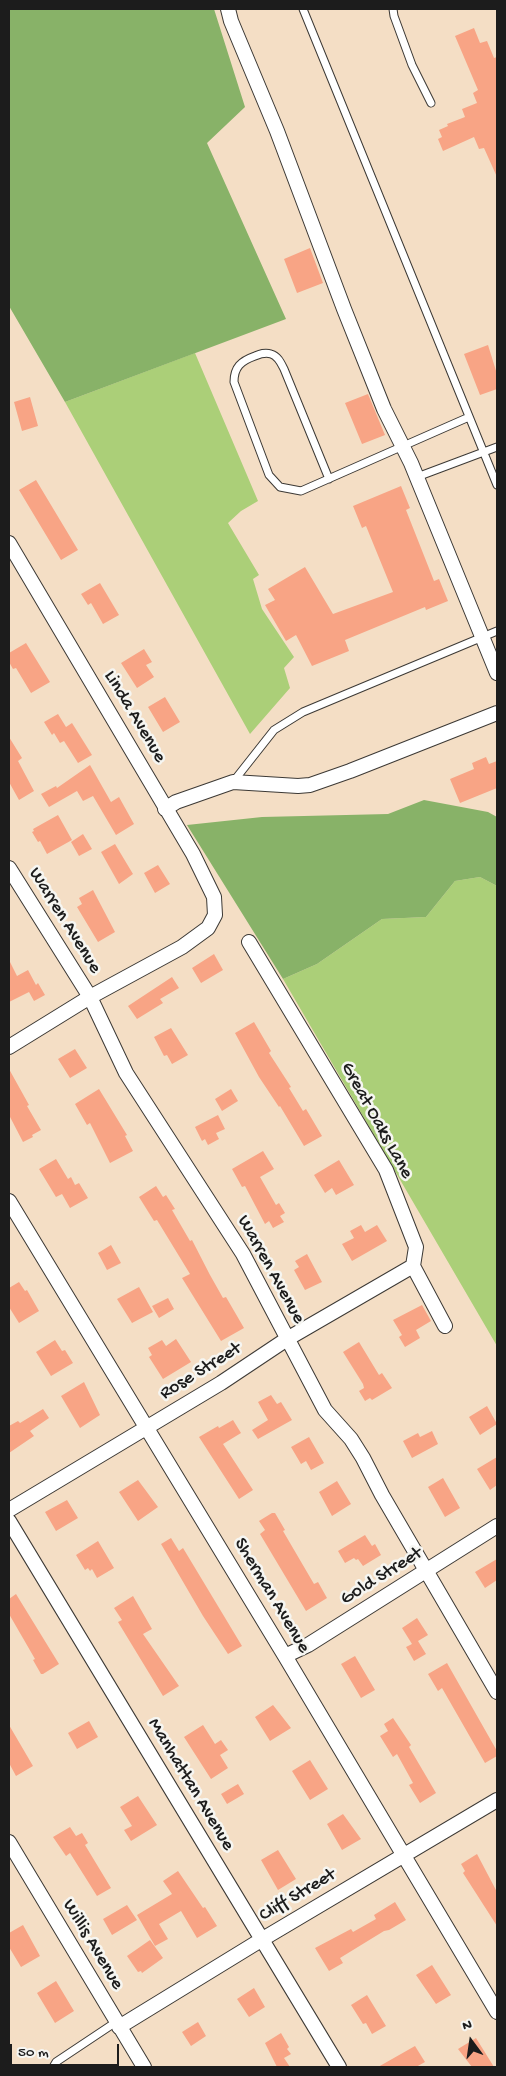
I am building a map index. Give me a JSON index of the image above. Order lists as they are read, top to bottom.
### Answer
{
  "streets": {
    "street": [
      "Linda Avenue",
      "Warren Avenue",
      "Great Oaks Lane",
      "Rose Street",
      "Gold Street",
      "Sherman Avenue",
      "Manhattan Avenue",
      "Cliff Street",
      "Willis Avenue"
    ]
  },
  "crossings": [
    ["Linda Avenue", "Warren Avenue"],
    ["Warren Avenue", "Rose Street"],
    ["Warren Avenue", "Gold Street"],
    ["Great Oaks Lane", "Rose Street"],
    ["Rose Street", "Sherman Avenue"],
    ["Gold Street", "Sherman Avenue"],
    ["Sherman Avenue", "Cliff Street"],
    ["Manhattan Avenue", "Cliff Street"],
    ["Cliff Street", "Willis Avenue"]
  ],
  "scale_bar": "50 m",
  "north": "top"
}
